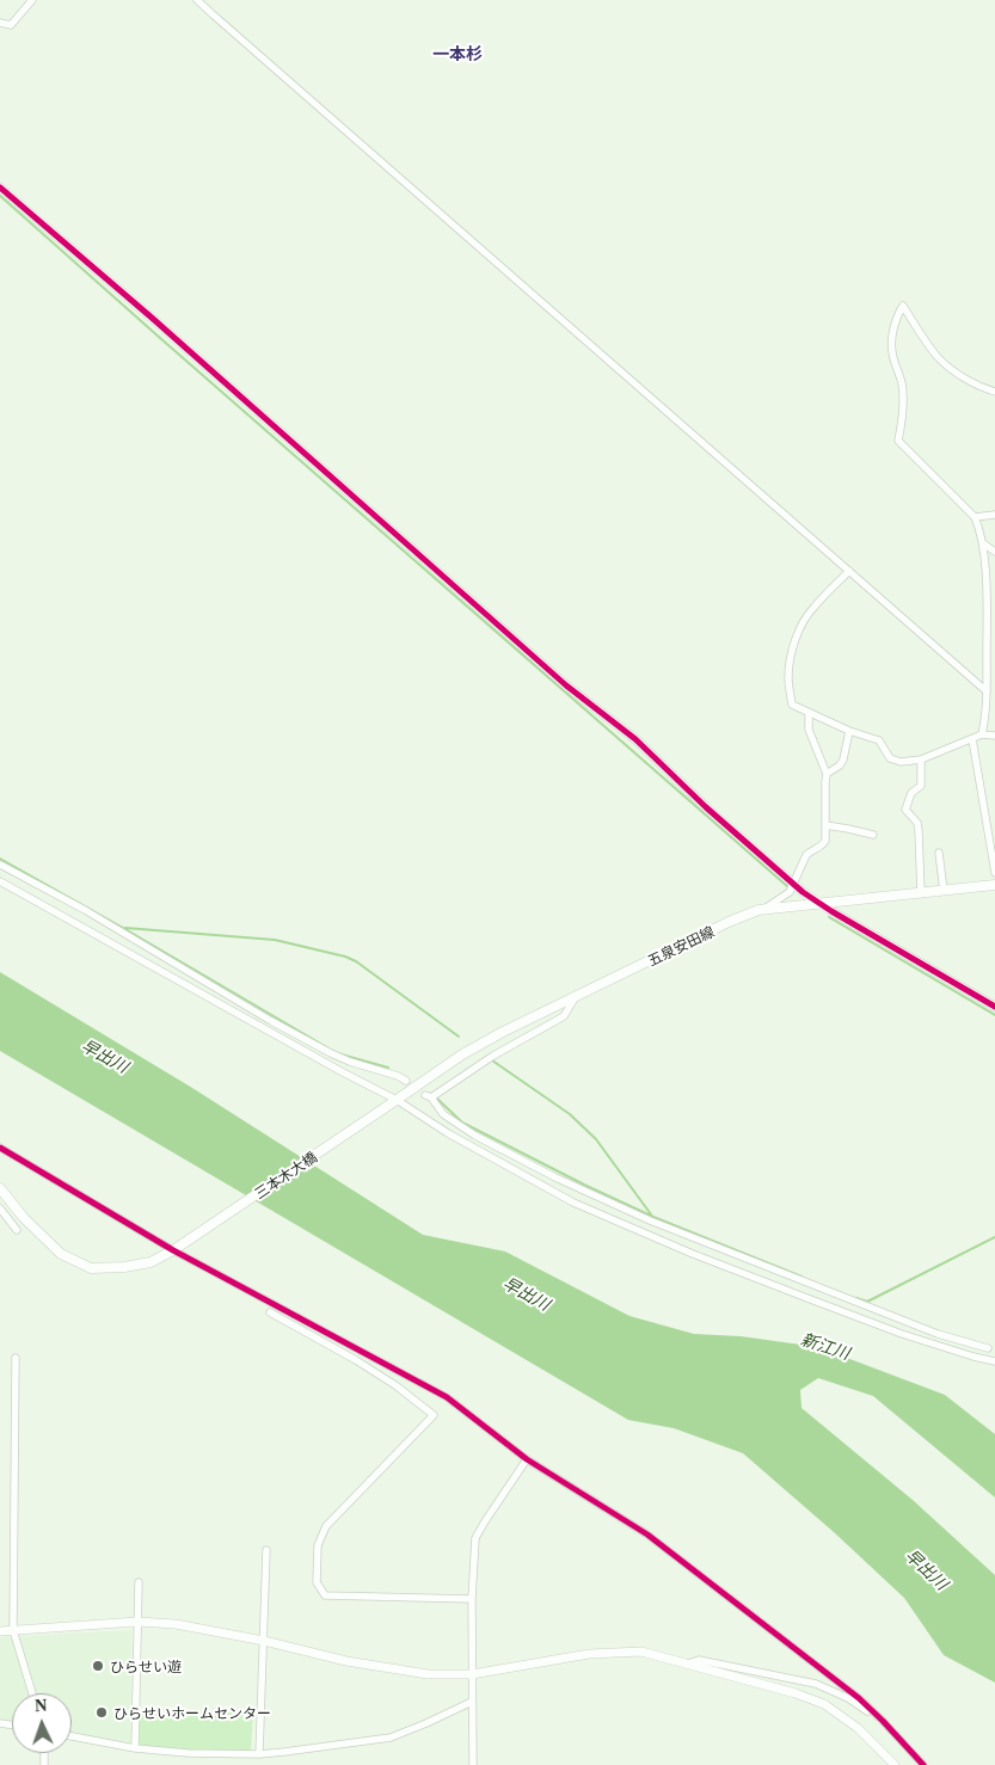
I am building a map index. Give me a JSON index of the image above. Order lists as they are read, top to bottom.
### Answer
{
  "streets": {
    "main road": ["五泉安田線", "三本木大橋"]
  },
  "crossings": [
    ["五泉安田線", "三本木大橋"]
  ],
  "districts": ["一本杉"],
  "water": ["早出川", "新江川"],
  "places": ["ひらせい遊", "ひらせいホームセンター"],
  "north": "top"
}
